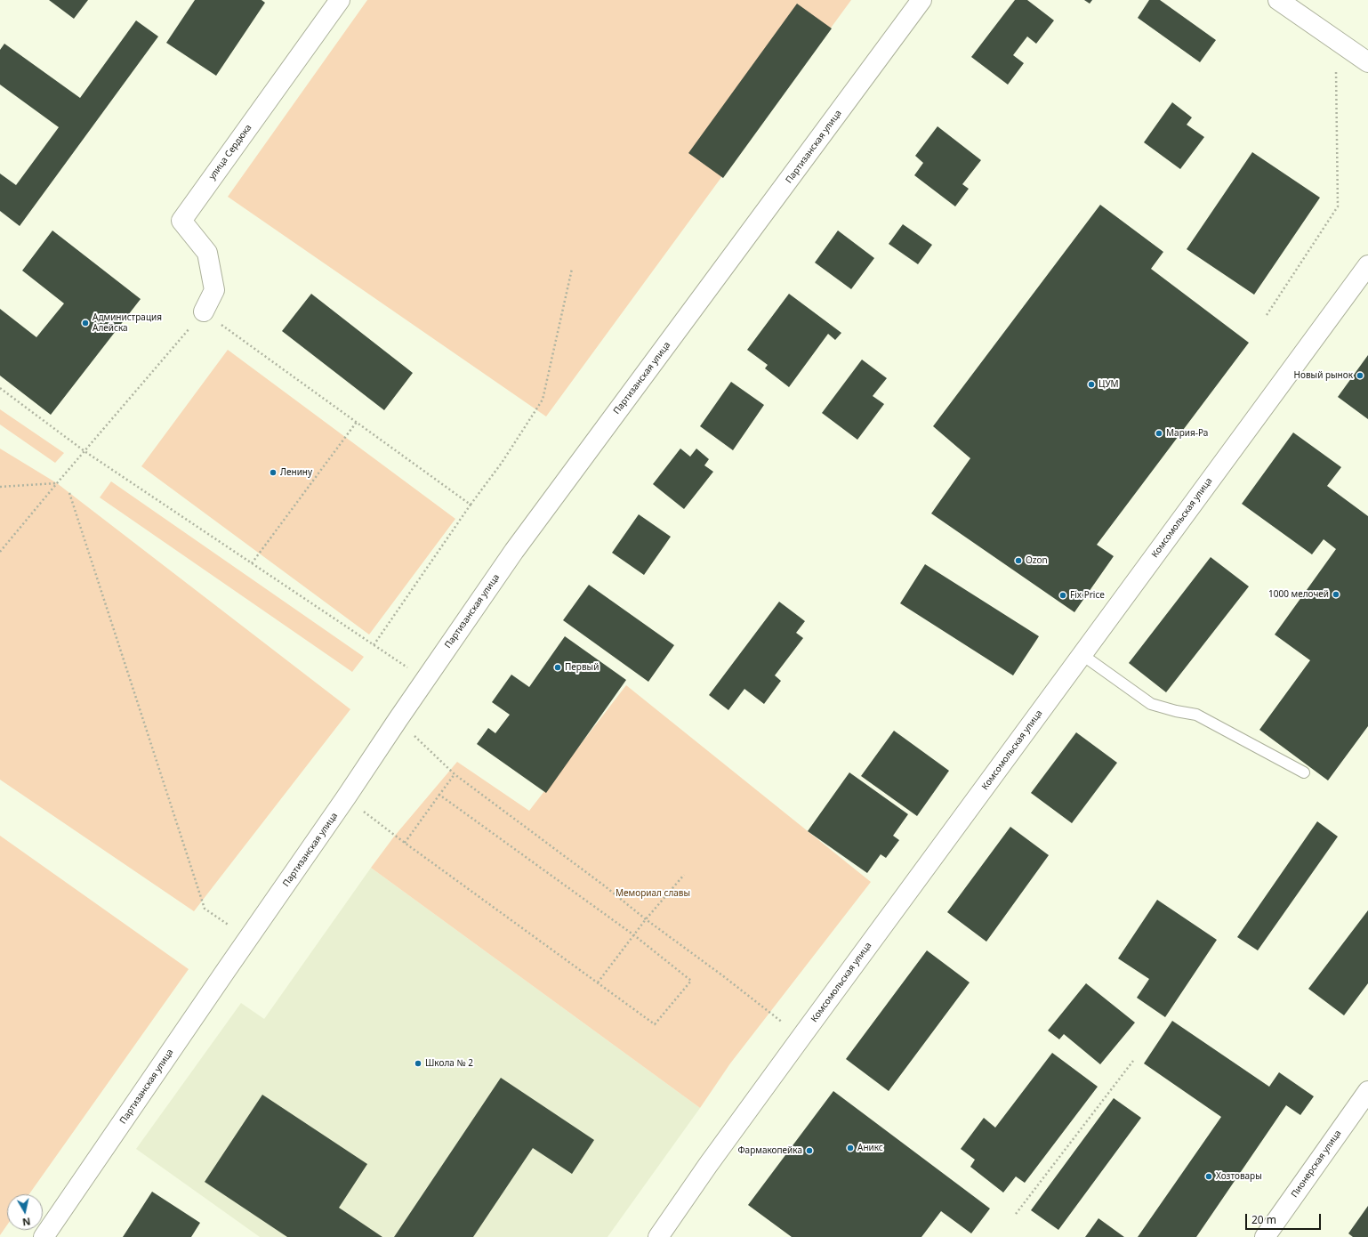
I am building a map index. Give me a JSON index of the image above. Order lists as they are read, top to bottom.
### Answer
{
  "streets": {
    "street": [
      "Партизанская улица",
      "улица Сердюка",
      "Комсомольская улица",
      "Пионерская улица"
    ]
  },
  "parks": ["Мемориал славы"],
  "places": [
    "Администрация Алейска",
    "Новый рынок",
    "ЦУМ",
    "Мария-Ра",
    "Ленину",
    "Ozon",
    "1000 мелочей",
    "Fix Price",
    "Первый",
    "Школа № 2",
    "Аникс",
    "Фармакопейка",
    "Хозтовары"
  ],
  "scale_bar": "20 m",
  "north": "bottom"
}
